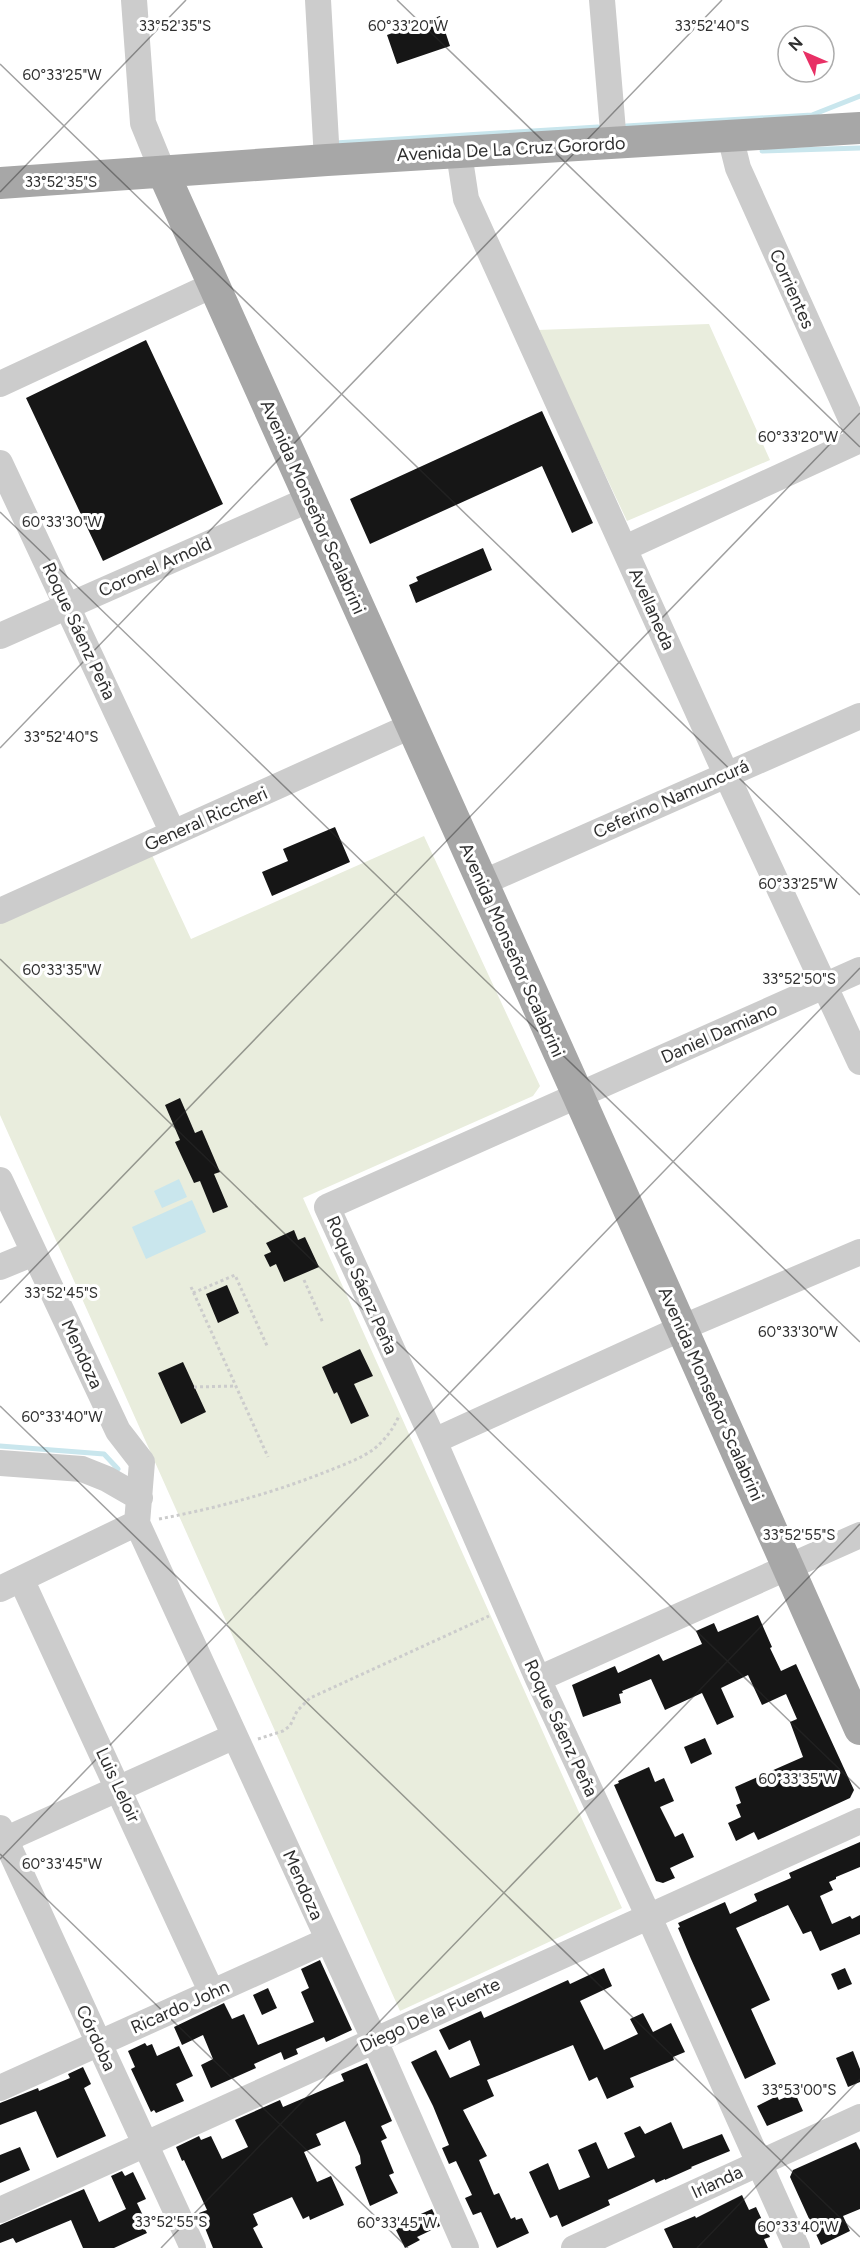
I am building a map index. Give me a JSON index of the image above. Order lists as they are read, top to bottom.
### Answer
{
  "streets": {
    "main road": ["Avenida De La Cruz Gorordo", "Avenida Monseñor Scalabrini"],
    "street": [
      "Corrientes",
      "Coronel Arnold",
      "Avellaneda",
      "Roque Sáenz Peña",
      "Ceferino Namuncurá",
      "General Riccheri",
      "Daniel Damiano",
      "Mendoza",
      "Luis Leloir",
      "Ricardo John",
      "Diego De la Fuente",
      "Córdoba",
      "Irlanda"
    ]
  },
  "crossings": [
    ["Avenida De La Cruz Gorordo", "Corrientes"],
    ["Avenida De La Cruz Gorordo", "Avenida Monseñor Scalabrini"],
    ["Avenida De La Cruz Gorordo", "Avellaneda"],
    ["Avenida Monseñor Scalabrini", "Coronel Arnold"],
    ["Avenida Monseñor Scalabrini", "Ceferino Namuncurá"],
    ["Avenida Monseñor Scalabrini", "General Riccheri"],
    ["Avenida Monseñor Scalabrini", "Daniel Damiano"],
    ["Coronel Arnold", "Roque Sáenz Peña"],
    ["Avellaneda", "Ceferino Namuncurá"],
    ["Avellaneda", "Daniel Damiano"],
    ["Roque Sáenz Peña", "General Riccheri"],
    ["Roque Sáenz Peña", "Daniel Damiano"],
    ["Roque Sáenz Peña", "Diego De la Fuente"],
    ["Roque Sáenz Peña", "Irlanda"],
    ["Mendoza", "Ricardo John"],
    ["Mendoza", "Diego De la Fuente"],
    ["Luis Leloir", "Ricardo John"],
    ["Ricardo John", "Córdoba"],
    ["Diego De la Fuente", "Córdoba"]
  ],
  "north": "top left",
  "coordinates": [
    "60°33'20\"W",
    "33°52'35\"S",
    "33°52'40\"S",
    "60°33'25\"W",
    "60°33'30\"W",
    "60°33'35\"W",
    "33°52'50\"S",
    "33°52'45\"S",
    "60°33'40\"W",
    "33°52'55\"S",
    "60°33'45\"W",
    "33°53'00\"S"
  ]
}
